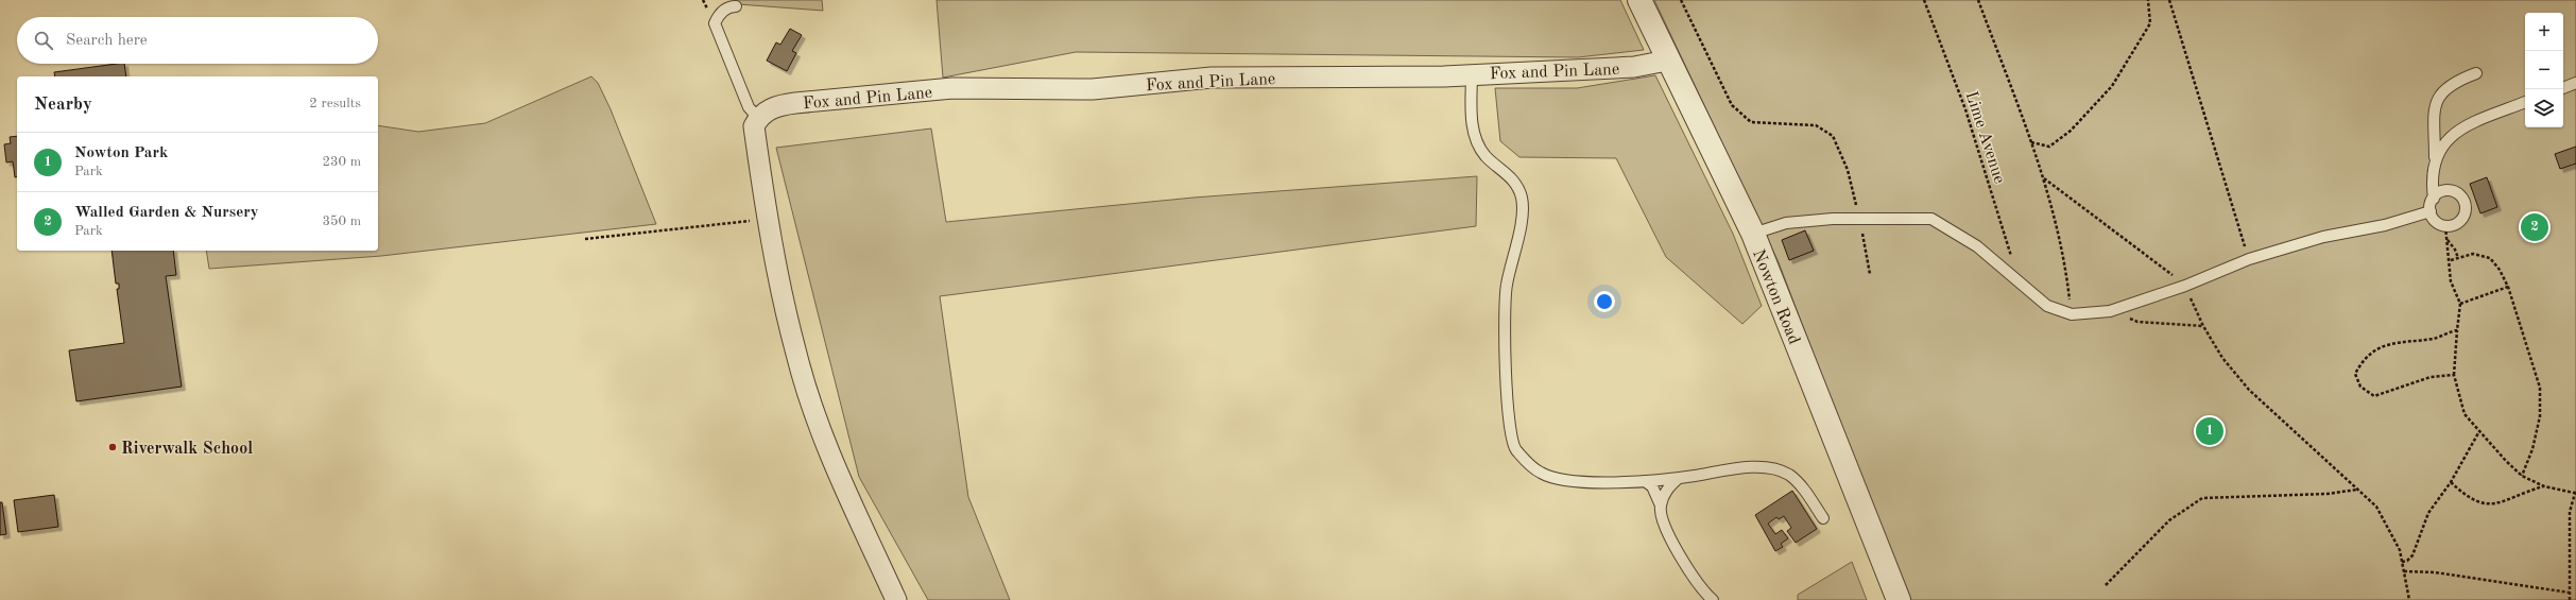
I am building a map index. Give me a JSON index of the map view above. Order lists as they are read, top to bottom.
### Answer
{
  "streets": {
    "street": ["Fox and Pin Lane", "Nowton Road"],
    "path": ["Lime Avenue"]
  },
  "crossings": [
    ["Fox and Pin Lane", "Nowton Road"]
  ],
  "places": ["Riverwalk School"],
  "page": {
    "map_buttons": ["+", "−"],
    "search": "Search here",
    "heading": ["Nearby", "2 results"],
    "list": [
      {
        "mark": "1",
        "name": "Nowton Park",
        "note": "Park",
        "value": "230 m"
      },
      {
        "mark": "2",
        "name": "Walled Garden & Nursery",
        "note": "Park",
        "value": "350 m"
      }
    ],
    "pins": ["2", "1"]
  }
}
